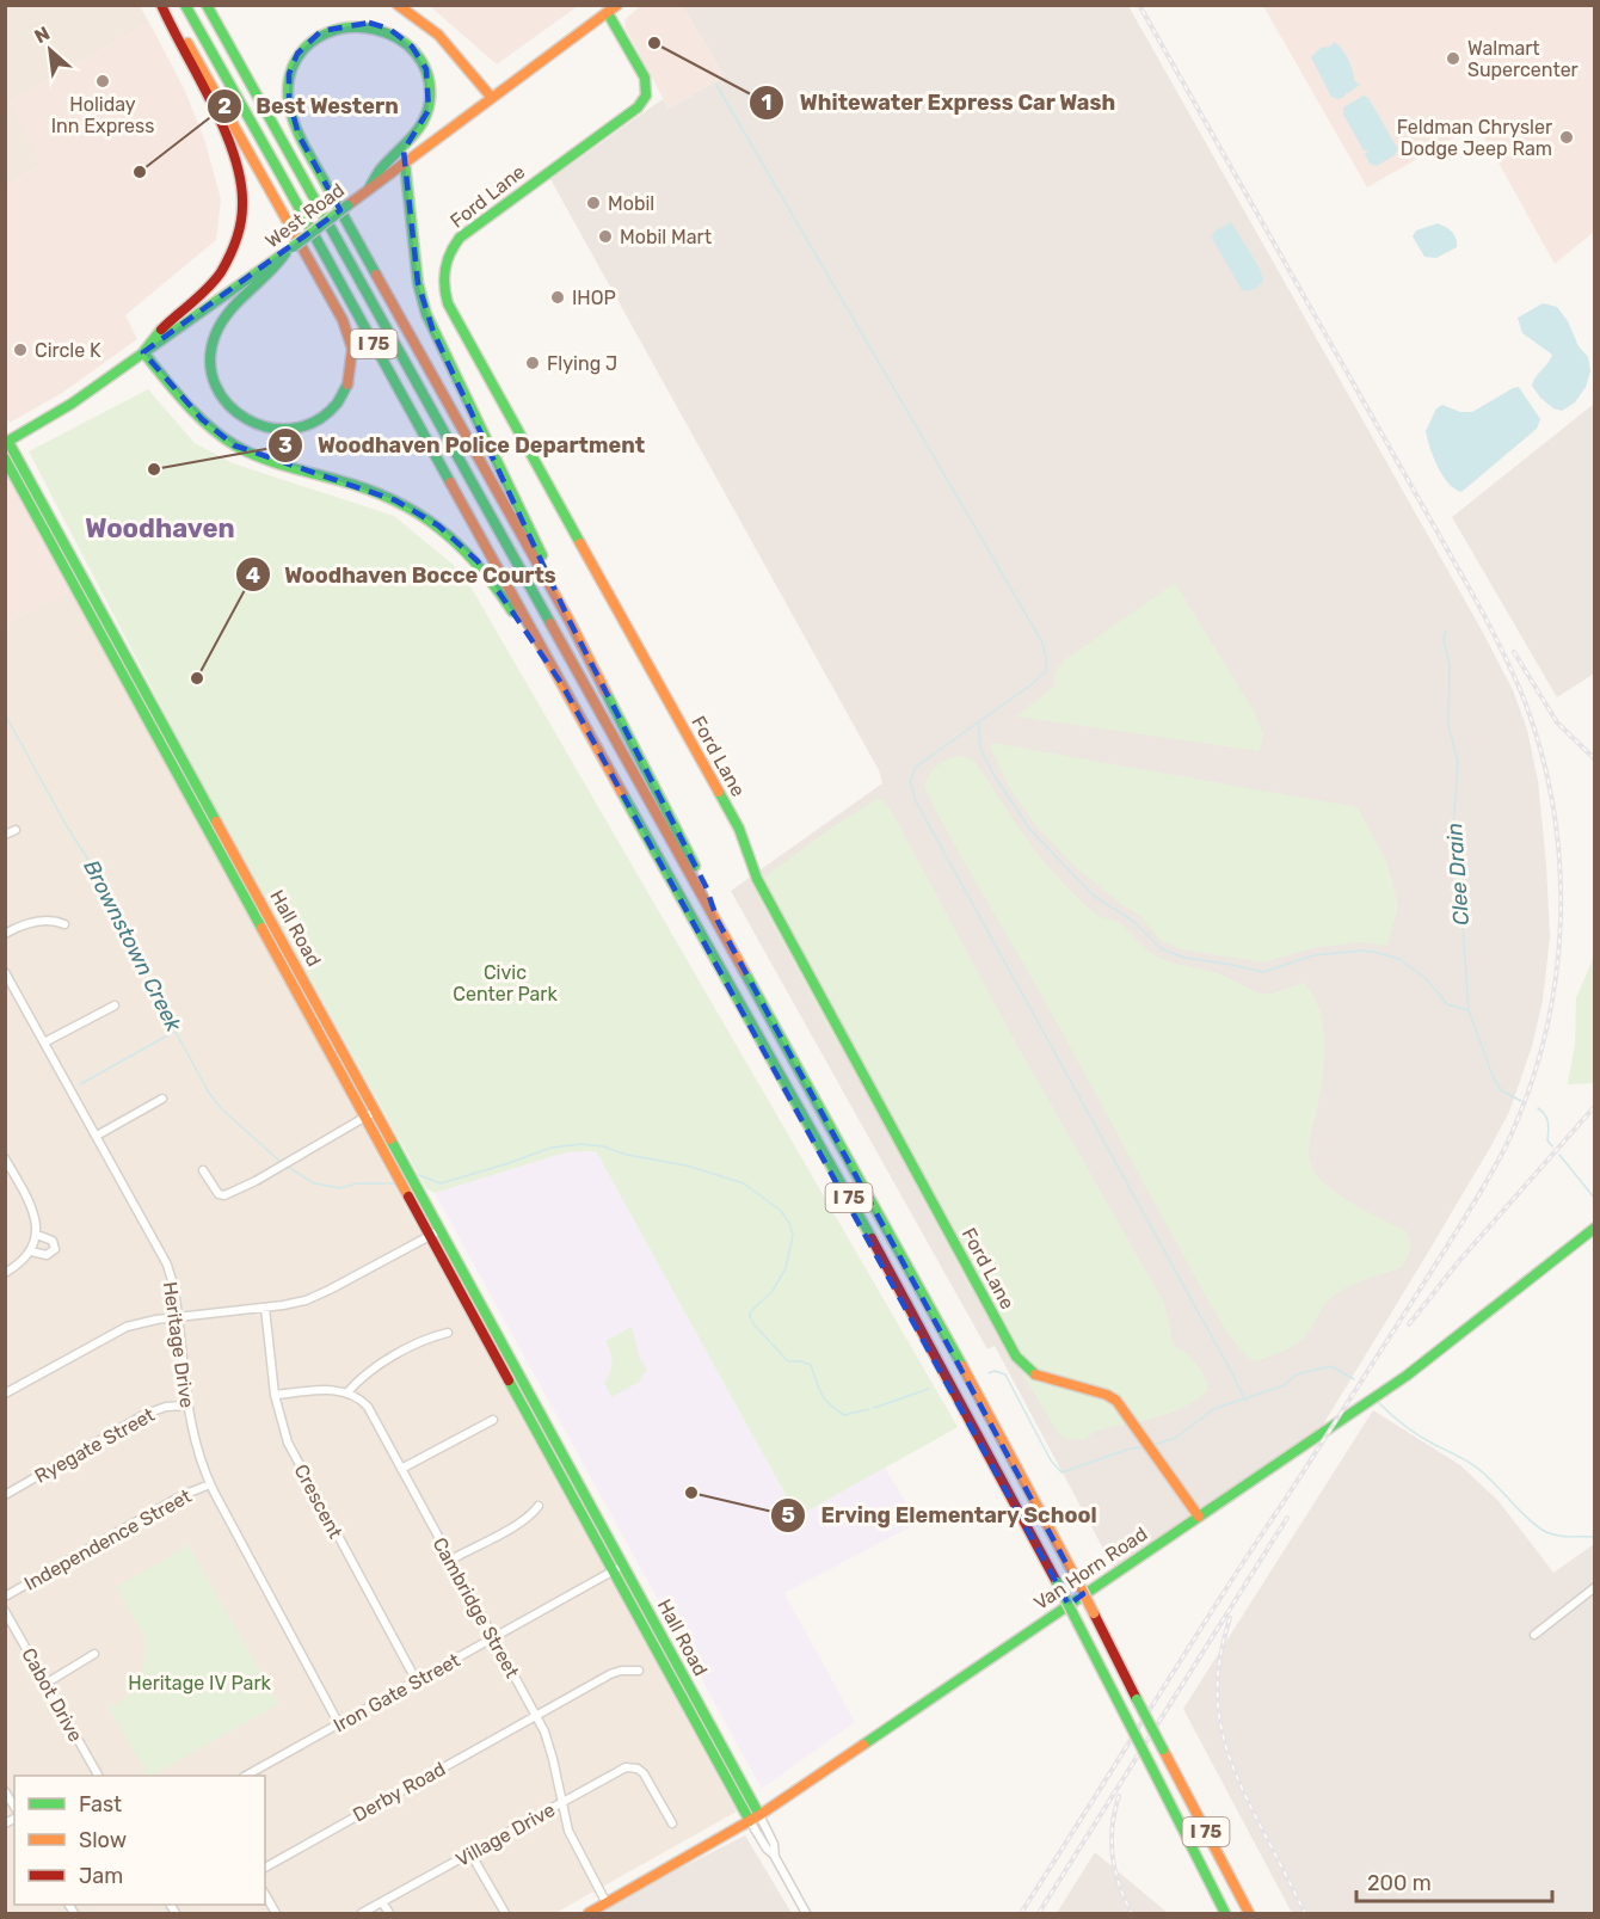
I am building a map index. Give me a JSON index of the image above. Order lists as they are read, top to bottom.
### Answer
{
  "streets": {
    "main road": [
      "Ford Lane",
      "West Road",
      "I 75",
      "Hall Road",
      "Van Horn Road"
    ],
    "street": [
      "Heritage Drive",
      "Ryegate Street",
      "Crescent",
      "Independence Street",
      "Cambridge Street",
      "Iron Gate Street",
      "Cabot Drive",
      "Derby Road",
      "Village Drive"
    ]
  },
  "crossings": [
    ["Ford Lane", "West Road"],
    ["Ford Lane", "Van Horn Road"],
    ["West Road", "Hall Road"],
    ["Hall Road", "Van Horn Road"],
    ["Hall Road", "Iron Gate Street"],
    ["Heritage Drive", "Ryegate Street"],
    ["Heritage Drive", "Independence Street"],
    ["Heritage Drive", "Iron Gate Street"],
    ["Crescent", "Iron Gate Street"],
    ["Van Horn Road", "Cambridge Street"],
    ["Cambridge Street", "Iron Gate Street"],
    ["Cambridge Street", "Derby Road"],
    ["Cambridge Street", "Village Drive"]
  ],
  "districts": ["Woodhaven"],
  "water": ["Clee Drain", "Brownstown Creek"],
  "parks": ["Civic Center Park", "Heritage IV Park"],
  "places": [
    "Whitewater Express Car Wash",
    "Walmart Supercenter",
    "Holiday Inn Express",
    "Feldman Chrysler Dodge Jeep Ram",
    "Best Western",
    "Mobil",
    "Mobil Mart",
    "IHOP",
    "Circle K",
    "Flying J",
    "Woodhaven Police Department",
    "Woodhaven Bocce Courts",
    "Erving Elementary School"
  ],
  "legend": ["Fast", "Slow", "Jam"],
  "scale_bar": "200 m",
  "north": "top left"
}
